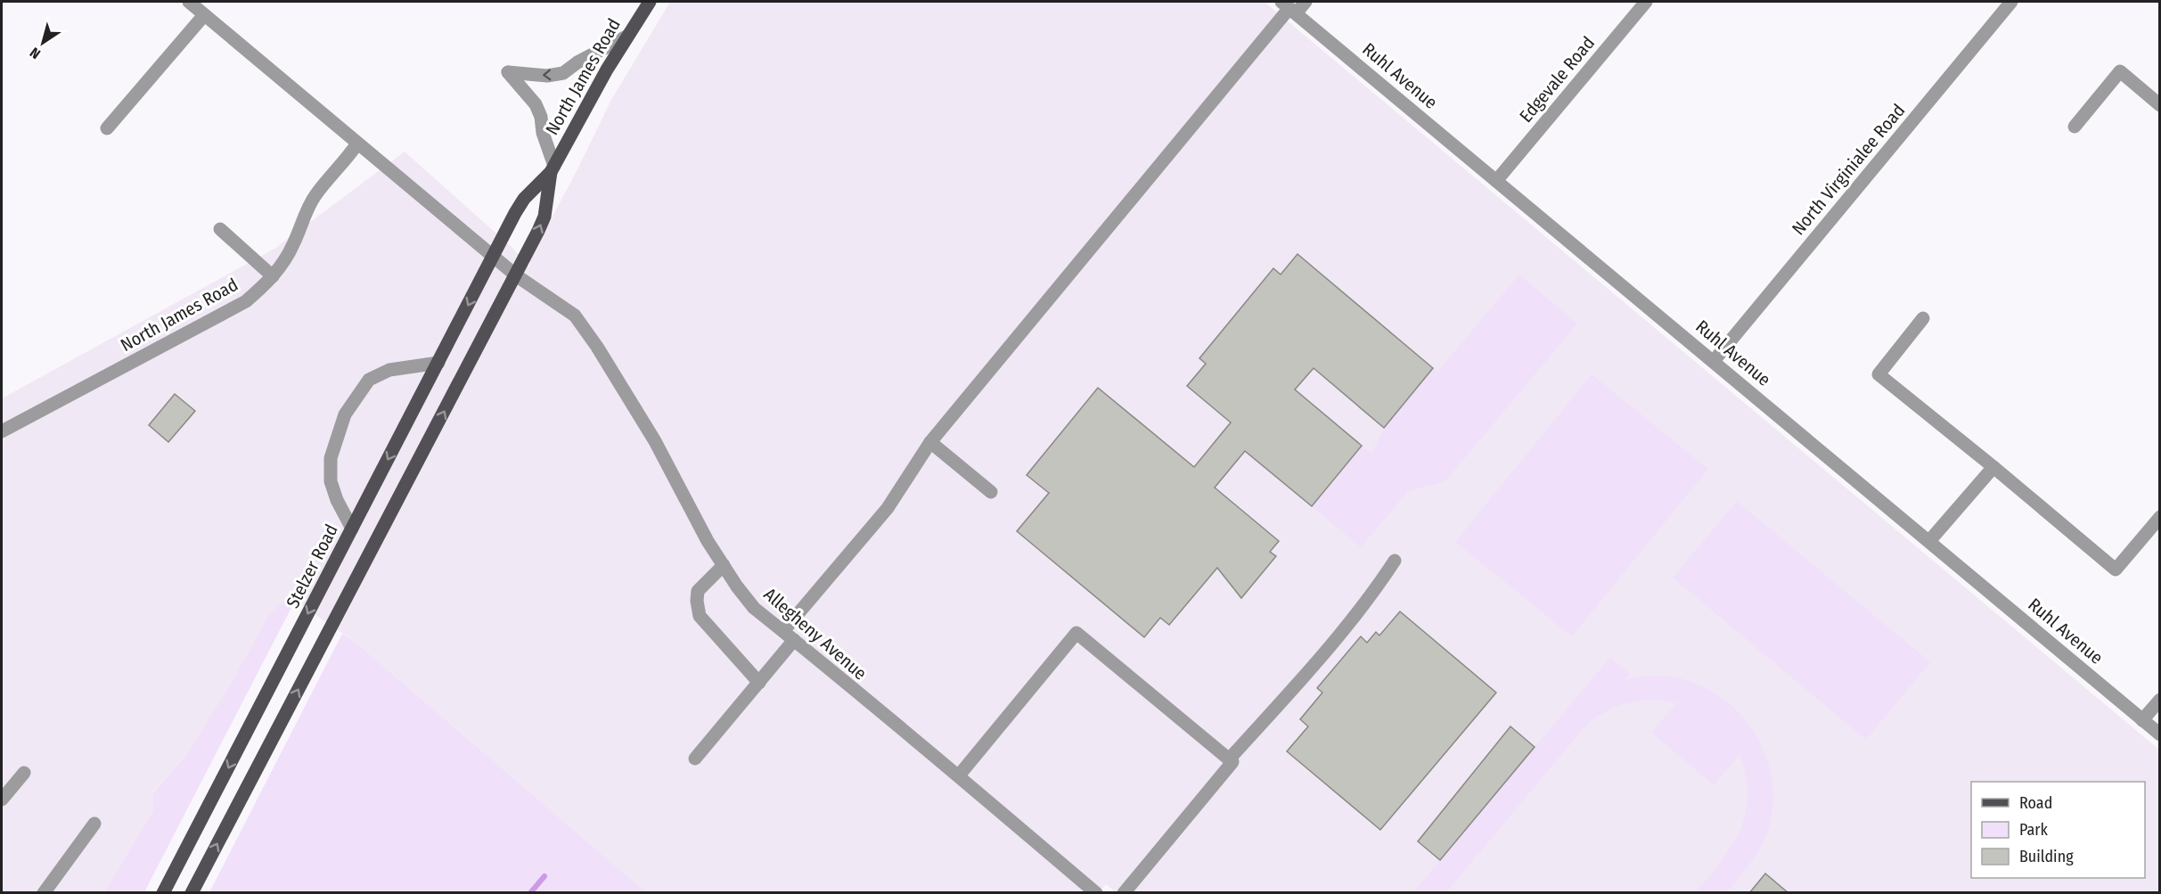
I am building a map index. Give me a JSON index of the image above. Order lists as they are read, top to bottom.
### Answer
{
  "streets": {
    "main road": ["North James Road", "Stelzer Road"],
    "street": [
      "Ruhl Avenue",
      "Edgevale Road",
      "North Virginialee Road",
      "Allegheny Avenue"
    ]
  },
  "crossings": [
    ["Ruhl Avenue", "Edgevale Road"],
    ["Ruhl Avenue", "North Virginialee Road"],
    ["North James Road", "Stelzer Road"],
    ["North James Road", "Allegheny Avenue"]
  ],
  "legend": ["Road", "Park", "Building"],
  "north": "bottom left"
}
